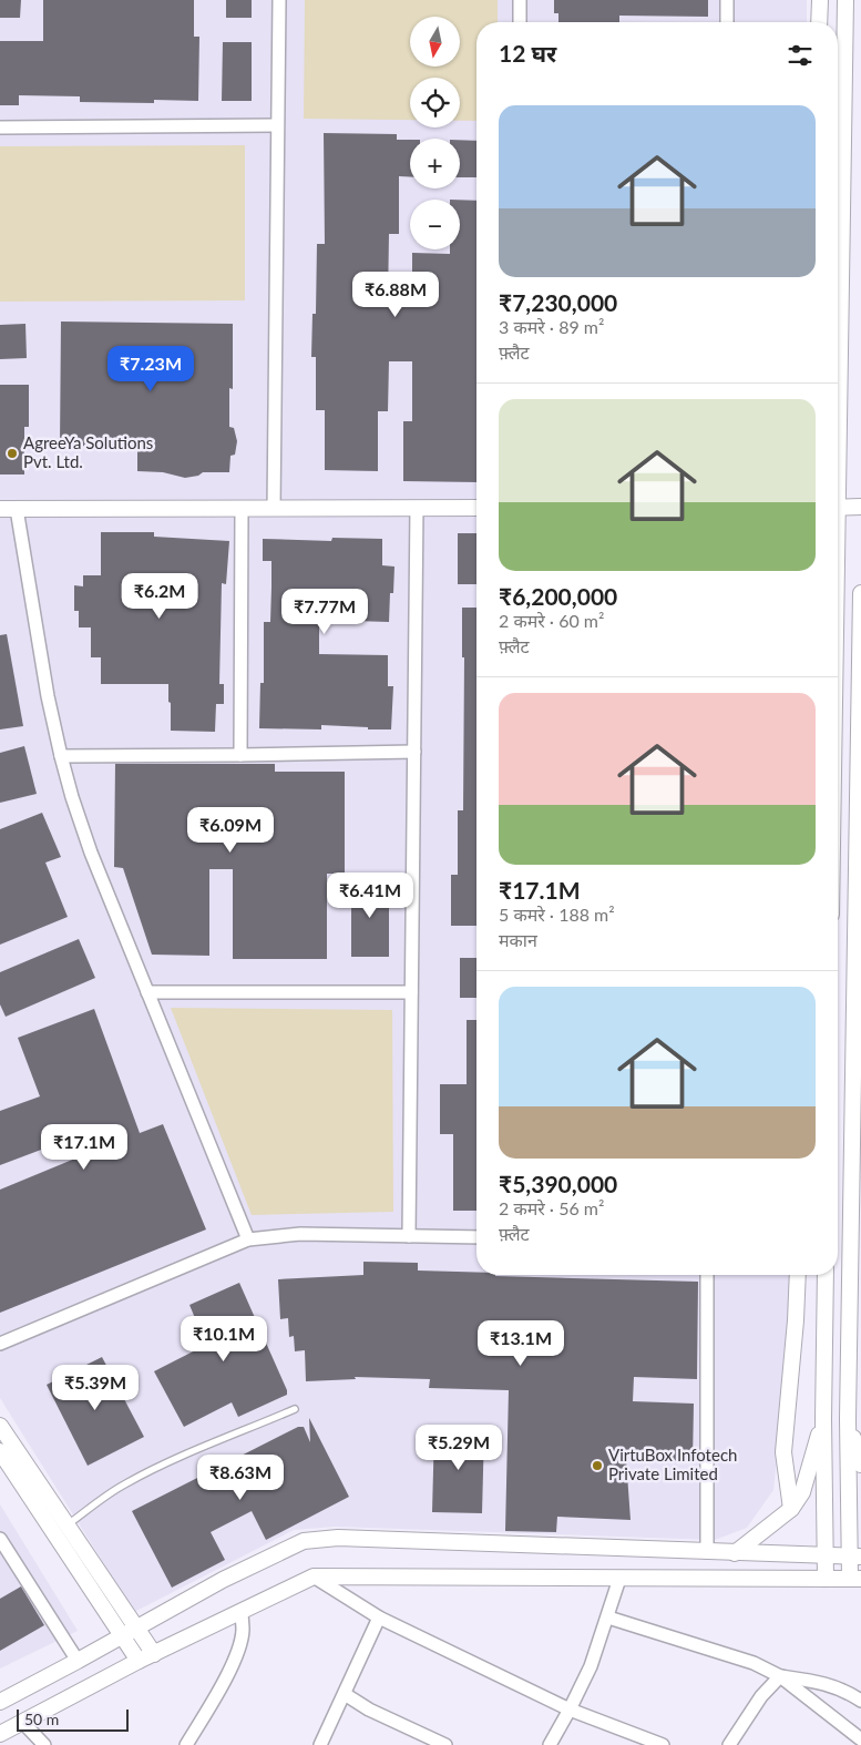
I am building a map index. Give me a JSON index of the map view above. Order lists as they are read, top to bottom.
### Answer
{
  "places": ["AgreeYa Solutions Pvt. Ltd.", "VirtuBox Infotech Private Limited"],
  "scale_bar": "50 m",
  "north": "bottom",
  "page": {
    "map_buttons": ["+", "−"],
    "heading": "12 घर",
    "list": [
      {
        "name": "₹7,230,000",
        "note": "3 कमरे · 89 m² · फ़्लैट"
      },
      {
        "name": "₹6,200,000",
        "note": "2 कमरे · 60 m² · फ़्लैट"
      },
      {
        "name": "₹17.1M",
        "note": "5 कमरे · 188 m² · मकान"
      },
      {
        "name": "₹5,390,000",
        "note": "2 कमरे · 56 m² · फ़्लैट"
      }
    ],
    "price": [
      "₹6.88M",
      "₹7.23M",
      "₹6.2M",
      "₹7.77M",
      "₹6.09M",
      "₹6.41M",
      "₹17.1M",
      "₹10.1M",
      "₹13.1M",
      "₹5.39M",
      "₹5.29M",
      "₹8.63M"
    ],
    "scale": "50 m"
  }
}
